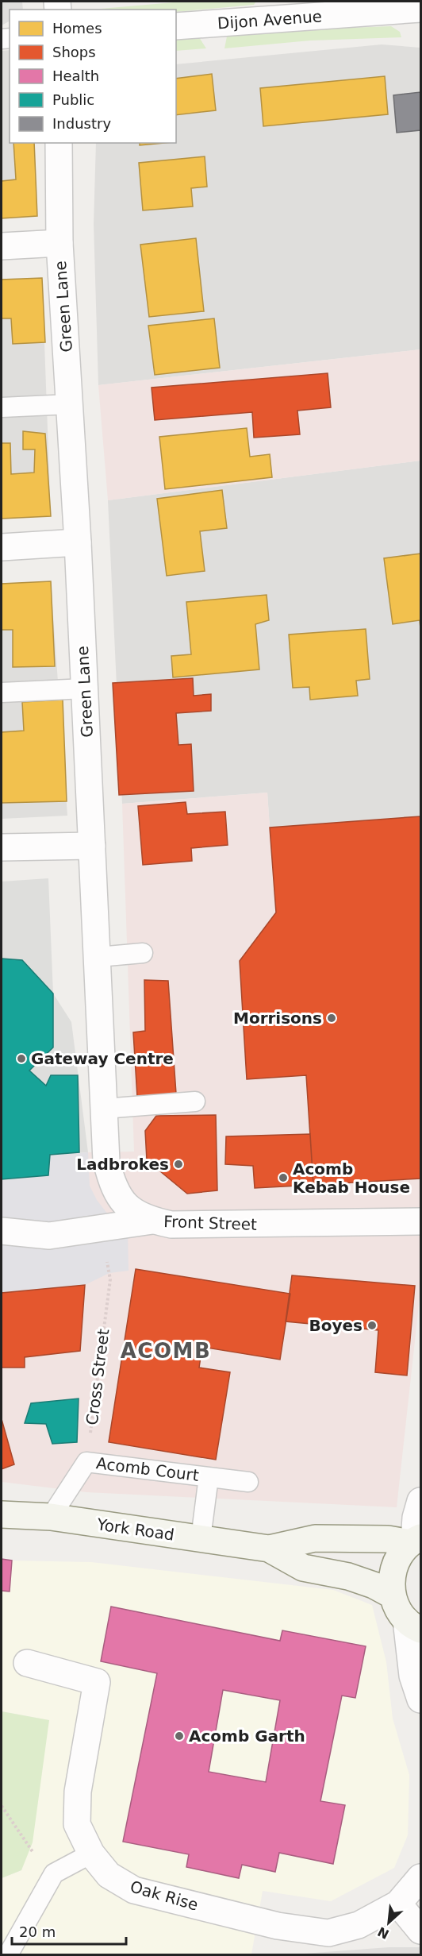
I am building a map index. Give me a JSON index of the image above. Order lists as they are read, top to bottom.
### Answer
{
  "streets": {
    "main road": ["York Road"],
    "street": [
      "Dijon Avenue",
      "Green Lane",
      "Front Street",
      "Oak Rise"
    ],
    "lane": ["Acomb Court"],
    "path": ["Cross Street"]
  },
  "crossings": [
    ["Green Lane", "Front Street"],
    ["Front Street", "Cross Street"],
    ["Cross Street", "Acomb Court"],
    ["Acomb Court", "York Road"]
  ],
  "districts": ["ACOMB"],
  "places": [
    "Morrisons",
    "Gateway Centre",
    "Ladbrokes",
    "Acomb Kebab House",
    "Boyes",
    "Acomb Garth"
  ],
  "legend": [
    "Homes",
    "Shops",
    "Health",
    "Public",
    "Industry"
  ],
  "scale_bar": "20 m",
  "north": "bottom left"
}
